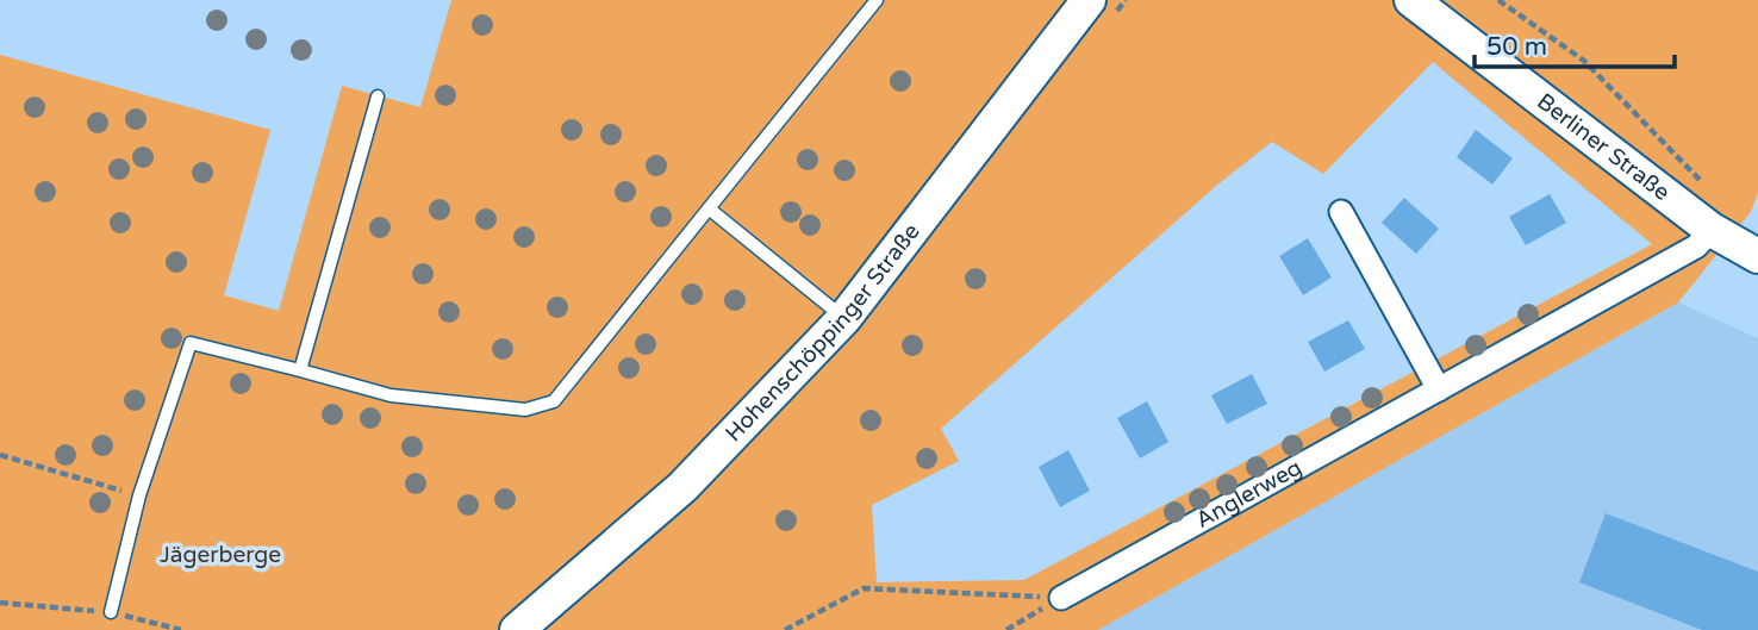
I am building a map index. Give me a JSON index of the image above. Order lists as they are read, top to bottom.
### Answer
{
  "streets": {
    "main road": ["Berliner Straße", "Hohenschöppinger Straße"],
    "street": ["Anglerweg"]
  },
  "crossings": [
    ["Berliner Straße", "Anglerweg"]
  ],
  "parks": ["Jägerberge"],
  "scale_bar": "50 m"
}
